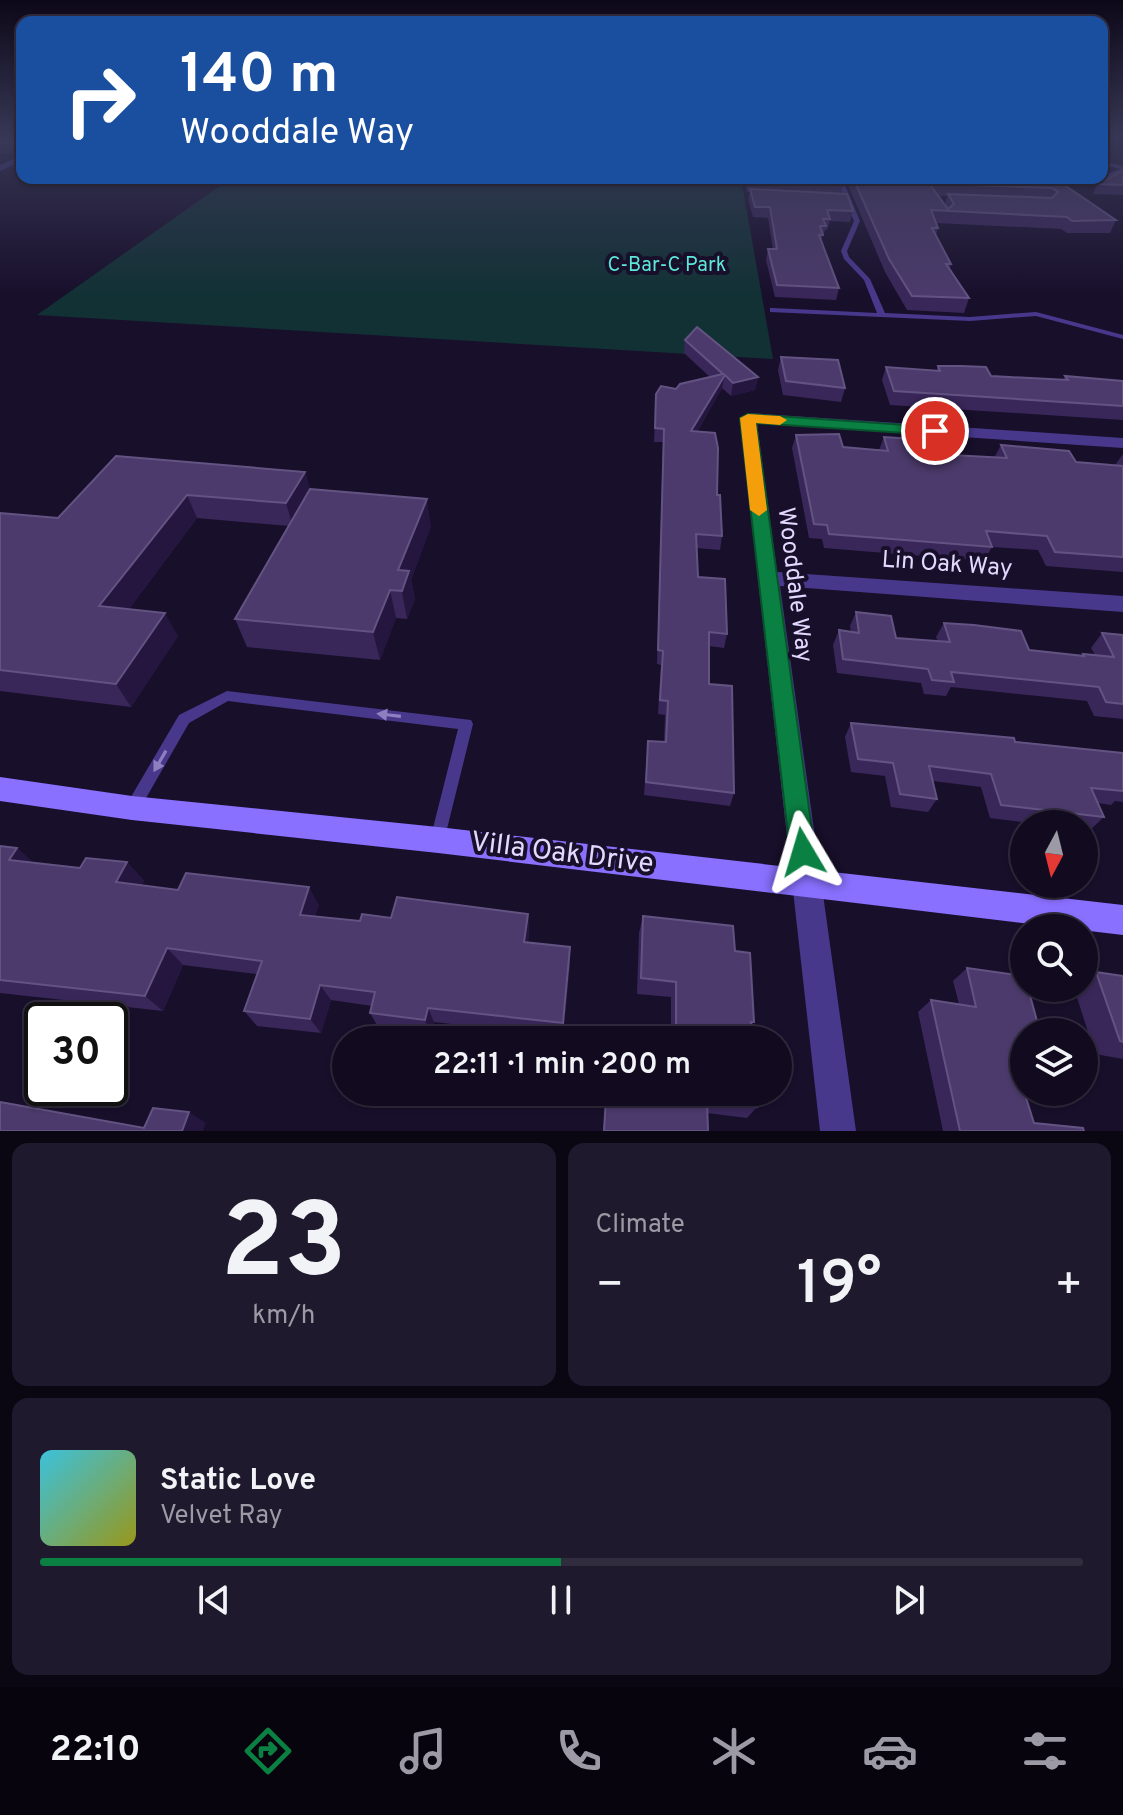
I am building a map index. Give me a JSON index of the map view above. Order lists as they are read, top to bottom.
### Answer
{
  "streets": {
    "street": ["Lin Oak Way", "Wooddale Way", "Villa Oak Drive"]
  },
  "crossings": [
    ["Lin Oak Way", "Wooddale Way"],
    ["Wooddale Way", "Villa Oak Drive"]
  ],
  "parks": ["C-Bar-C Park"],
  "north": "bottom",
  "page": {
    "turn": ["140 m", "Wooddale Way"],
    "limit": "30",
    "trip": "22:11 · 1 min · 200 m",
    "tile": [
      ["23", "km/h"],
      "Climate"
    ],
    "heat": ["−", "19°", "+"],
    "song": ["Static Love", "Velvet Ray"],
    "tabs": "22:10"
  }
}
